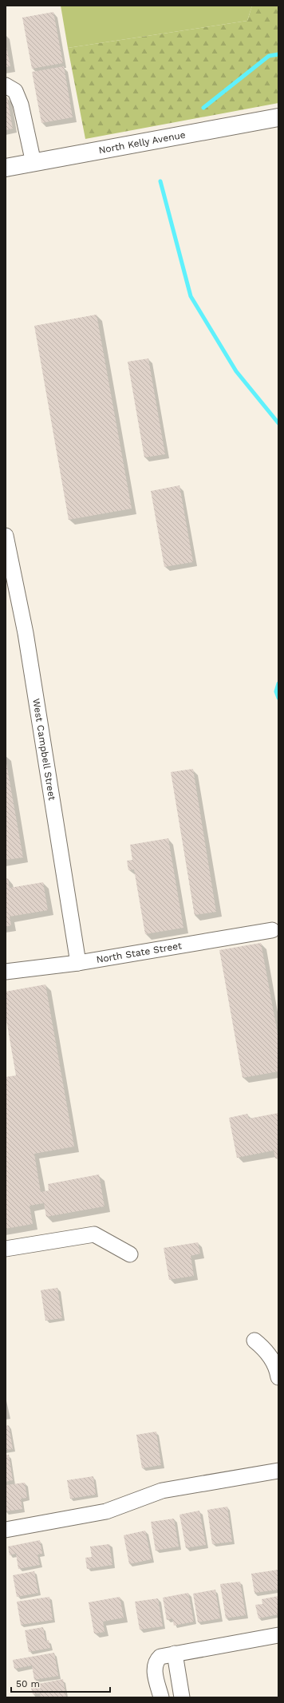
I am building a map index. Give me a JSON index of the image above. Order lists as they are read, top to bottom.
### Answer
{
  "streets": {
    "main road": ["North Kelly Avenue"],
    "street": ["West Campbell Street", "North State Street"]
  },
  "crossings": [
    ["West Campbell Street", "North State Street"]
  ],
  "scale_bar": "50 m"
}
